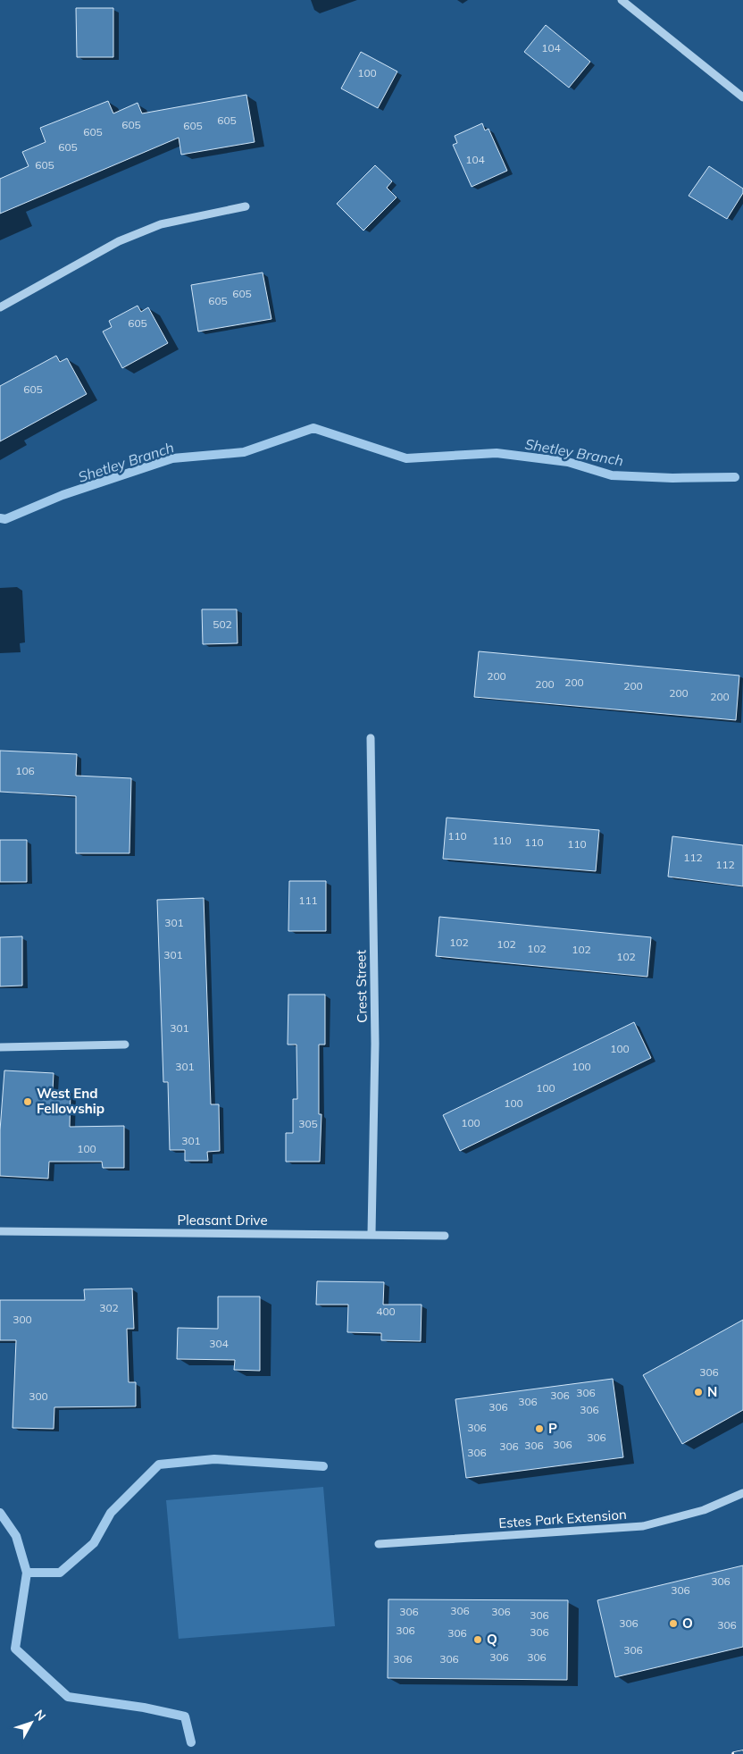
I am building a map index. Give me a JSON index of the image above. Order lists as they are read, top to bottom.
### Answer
{
  "streets": {
    "street": ["Crest Street", "Pleasant Drive", "Estes Park Extension"]
  },
  "crossings": [
    ["Crest Street", "Pleasant Drive"]
  ],
  "water": ["Shetley Branch"],
  "places": [
    "West End Fellowship",
    "N",
    "P",
    "O",
    "Q"
  ],
  "house_numbers": [
    "104",
    "100",
    "605",
    "605",
    "605",
    "605",
    "605",
    "104",
    "605",
    "605",
    "605",
    "605",
    "605",
    "502",
    "200",
    "200",
    "200",
    "200",
    "200",
    "200",
    "106",
    "110",
    "110",
    "110",
    "110",
    "112",
    "112",
    "111",
    "301",
    "102",
    "102",
    "102",
    "102",
    "301",
    "102",
    "301",
    "100",
    "301",
    "100",
    "100",
    "100",
    "100",
    "305",
    "301",
    "100",
    "302",
    "400",
    "300",
    "304",
    "306",
    "306",
    "306",
    "300",
    "306",
    "306",
    "306",
    "306",
    "306",
    "306",
    "306",
    "306",
    "306",
    "306",
    "306",
    "306",
    "306",
    "306",
    "306",
    "306",
    "306",
    "306",
    "306",
    "306",
    "306",
    "306",
    "306",
    "306",
    "306"
  ],
  "north": "top right"
}
